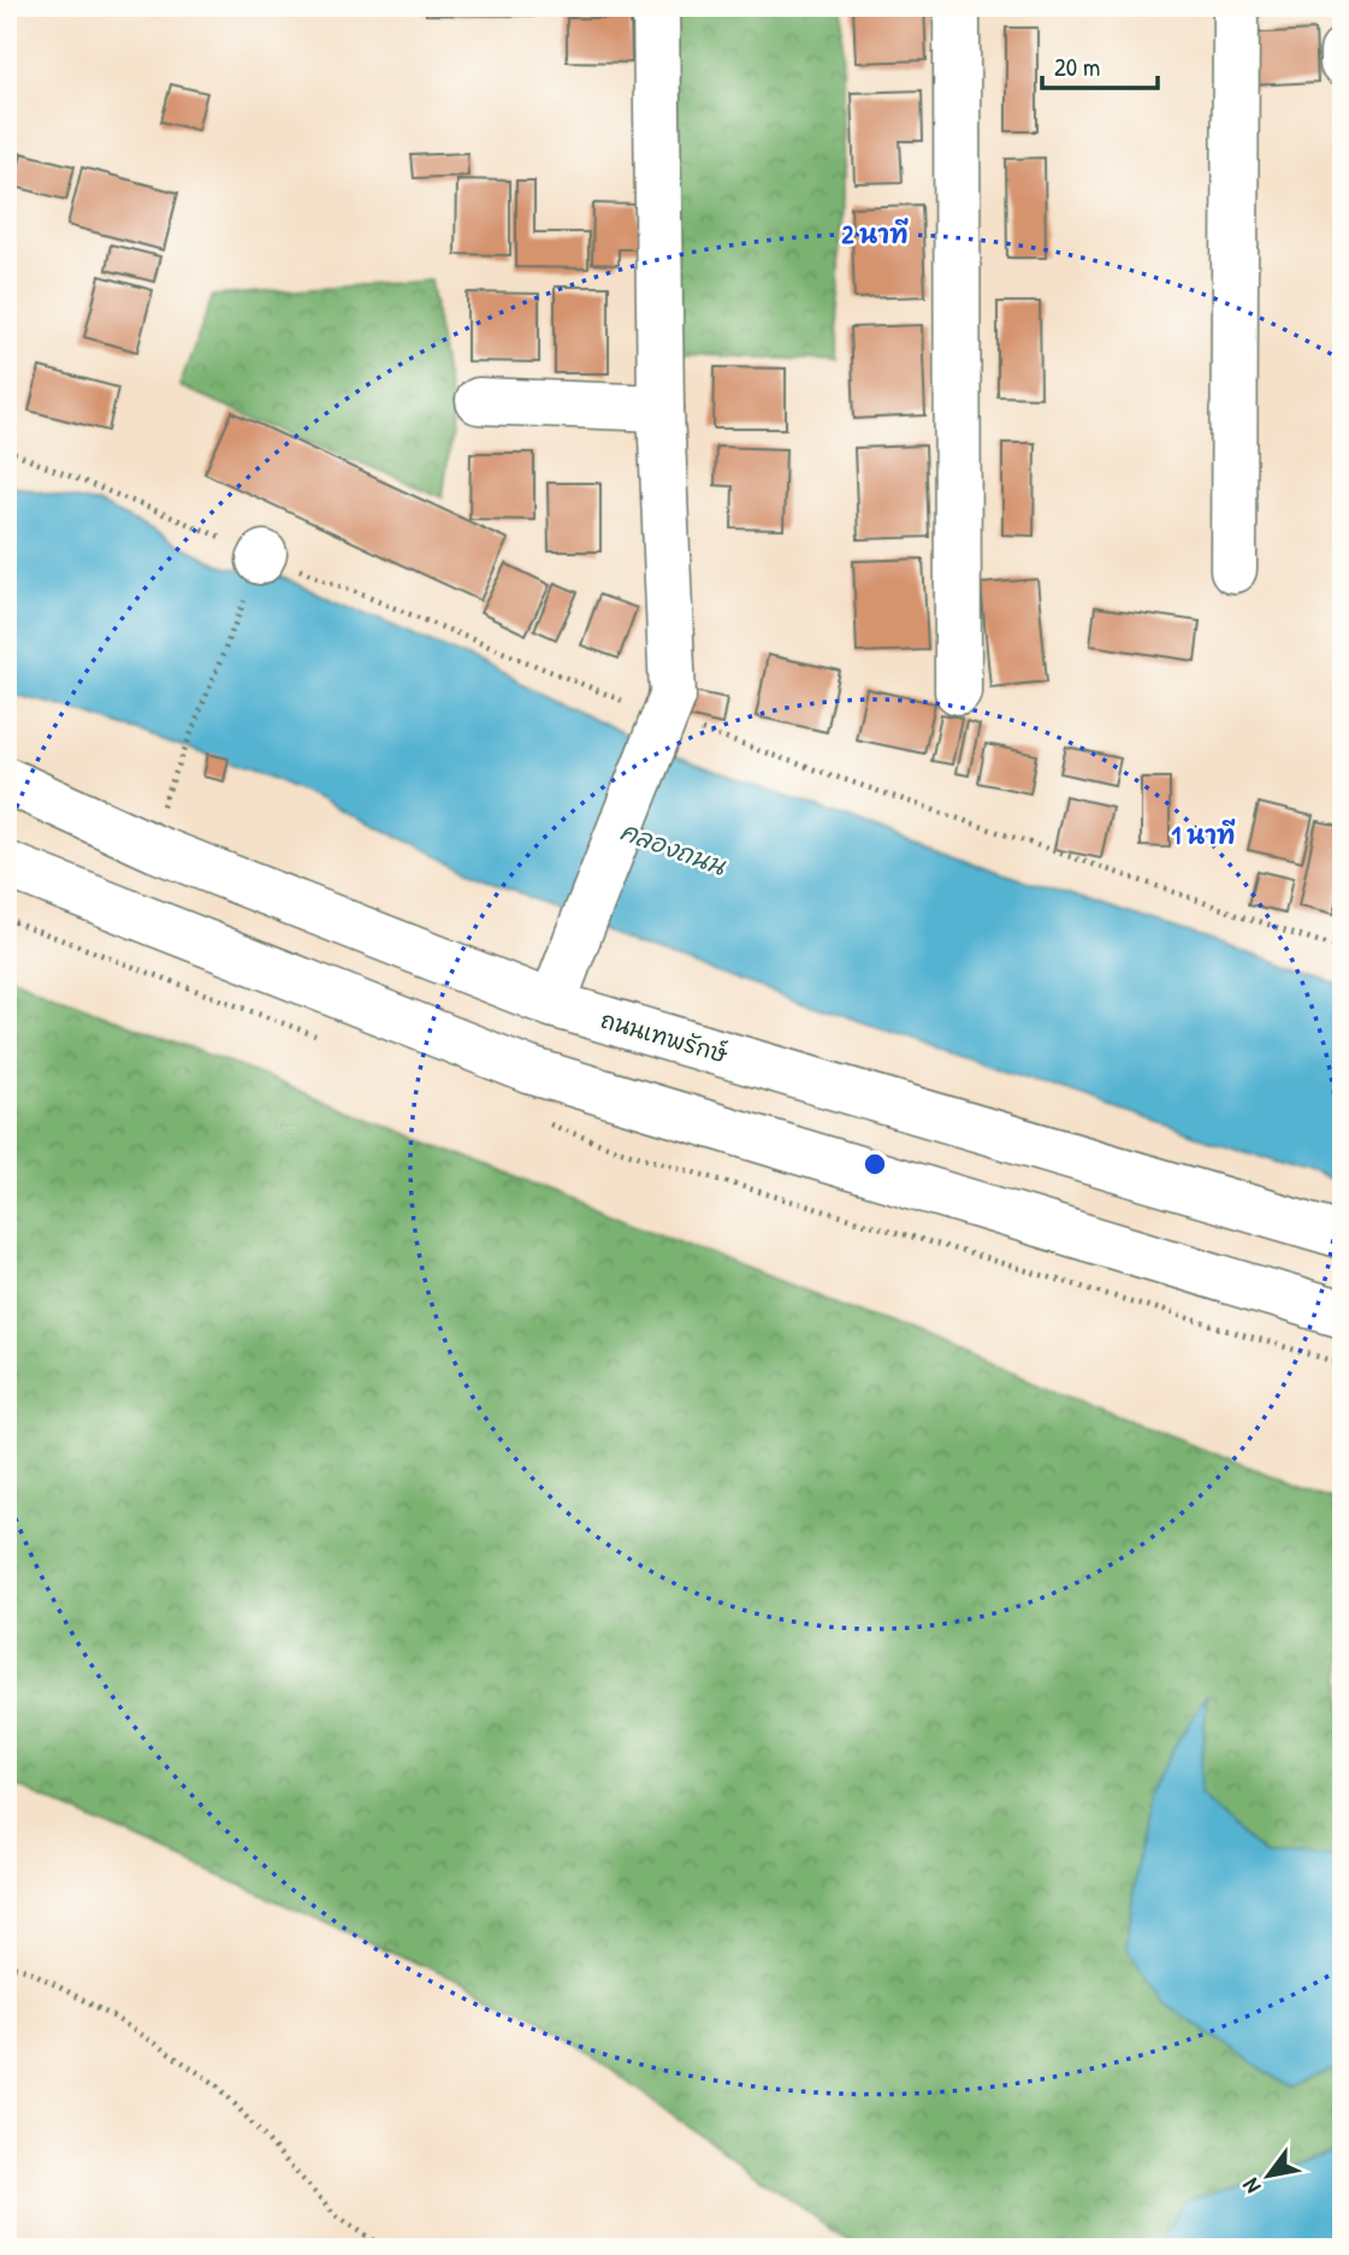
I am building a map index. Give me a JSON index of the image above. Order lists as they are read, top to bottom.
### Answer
{
  "streets": {
    "main road": ["ถนนเทพรักษ์"]
  },
  "water": ["คลองถนน"],
  "scale_bar": "20 m",
  "north": "bottom left",
  "rings": ["2 นาที", "1 นาที"]
}
